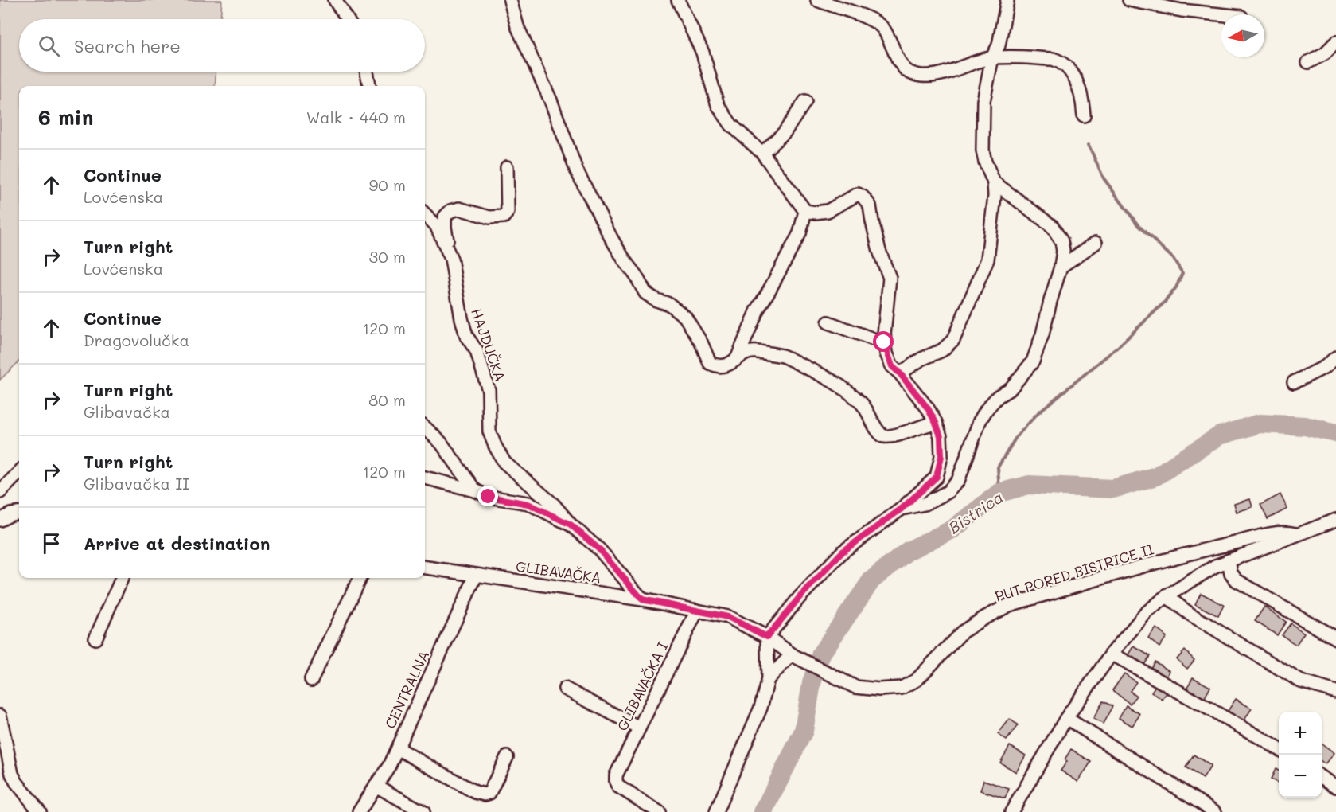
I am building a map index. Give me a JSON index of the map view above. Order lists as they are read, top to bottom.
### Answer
{
  "streets": {
    "street": [
      "HAJDUČKA",
      "GLIBAVAČKA",
      "PUT PORED BISTRICE II",
      "GLIBAVAČKA I",
      "CENTRALNA"
    ]
  },
  "crossings": [
    ["GLIBAVAČKA", "PUT PORED BISTRICE II"],
    ["GLIBAVAČKA", "GLIBAVAČKA I"],
    ["GLIBAVAČKA", "CENTRALNA"]
  ],
  "water": ["Bistrica"],
  "north": "left",
  "page": {
    "search": "Search here",
    "heading": ["6 min", "Walk · 440 m"],
    "list": [
      ["Continue", "Lovćenska", "90 m"],
      ["Turn right", "Lovćenska", "30 m"],
      ["Continue", "Dragovolučka", "120 m"],
      ["Turn right", "Glibavačka", "80 m"],
      ["Turn right", "Glibavačka II", "120 m"],
      "Arrive at destination"
    ],
    "map_buttons": ["+", "−"]
  }
}
